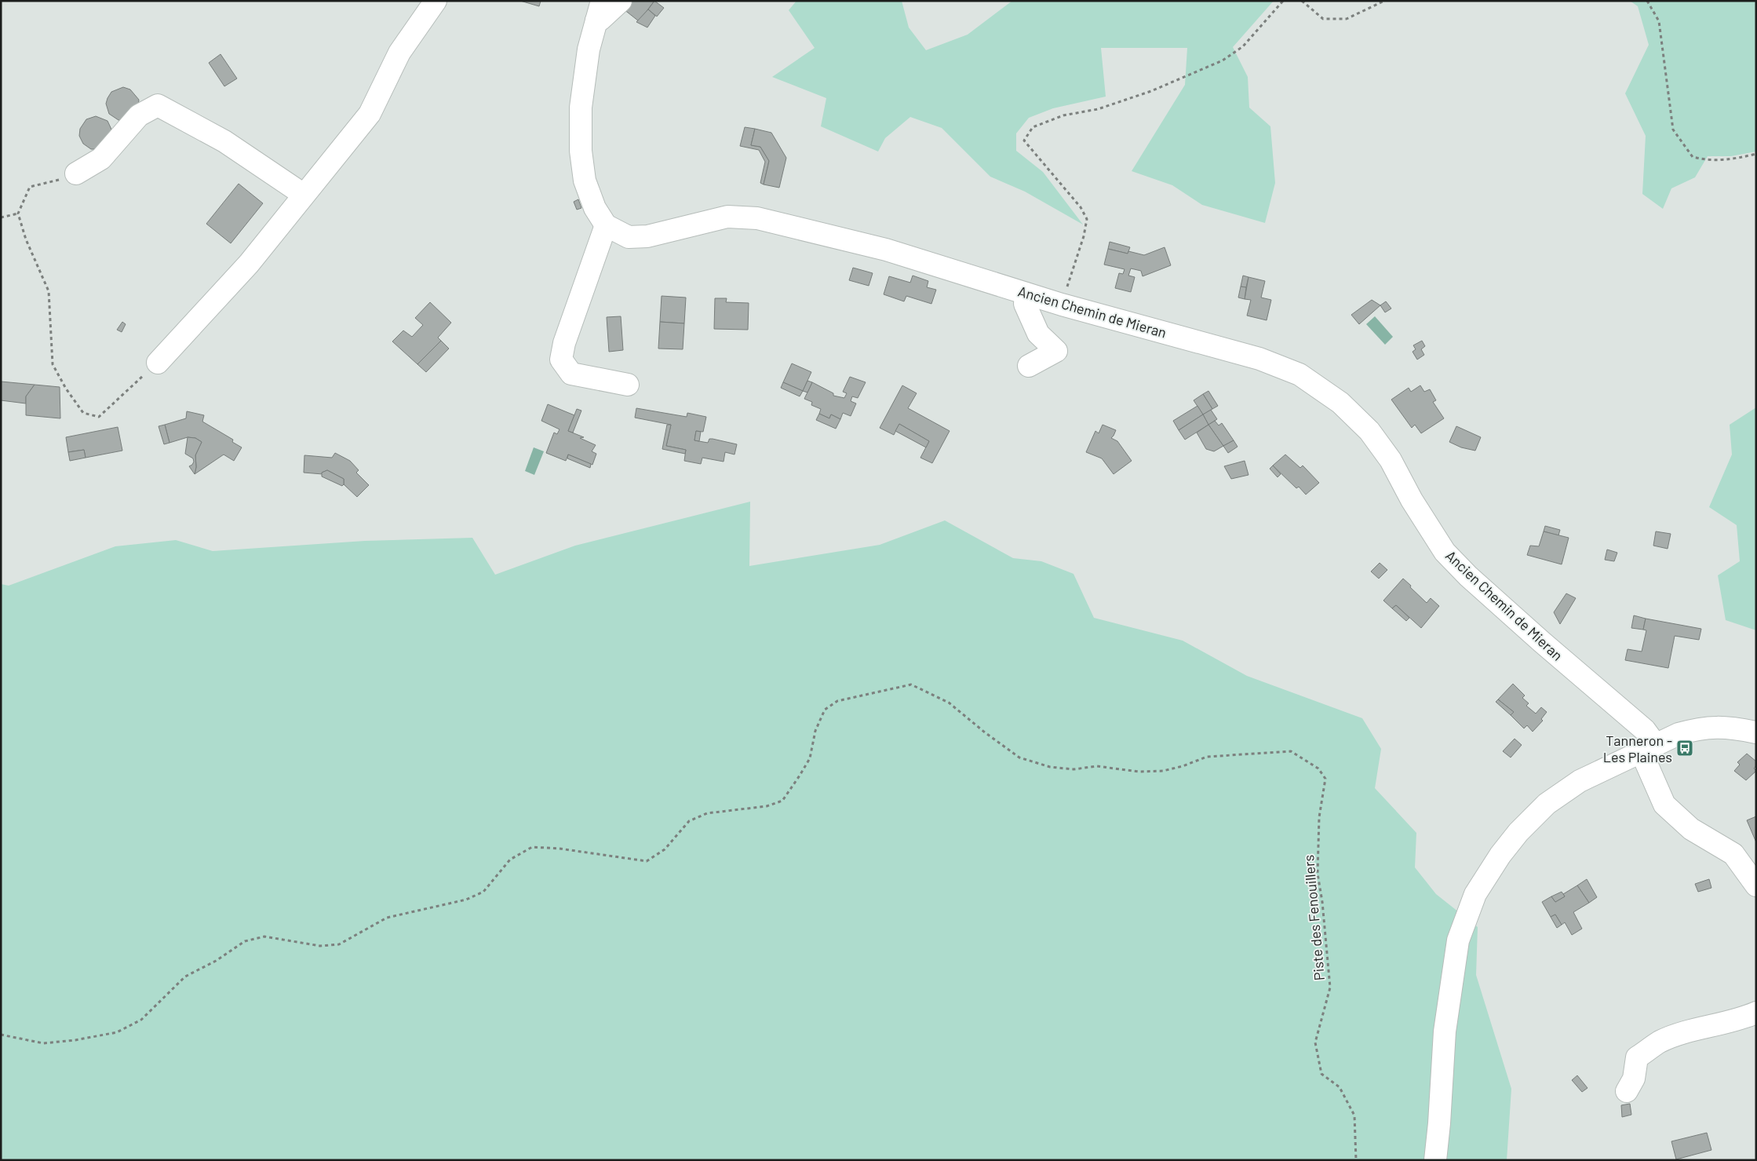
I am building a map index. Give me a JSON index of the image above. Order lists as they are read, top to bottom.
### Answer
{
  "streets": {
    "street": ["Ancien Chemin de Mieran"],
    "path": ["Piste des Fenouillers"]
  },
  "places": {
    "bus stop": ["Tanneron - Les Plaines"]
  }
}
